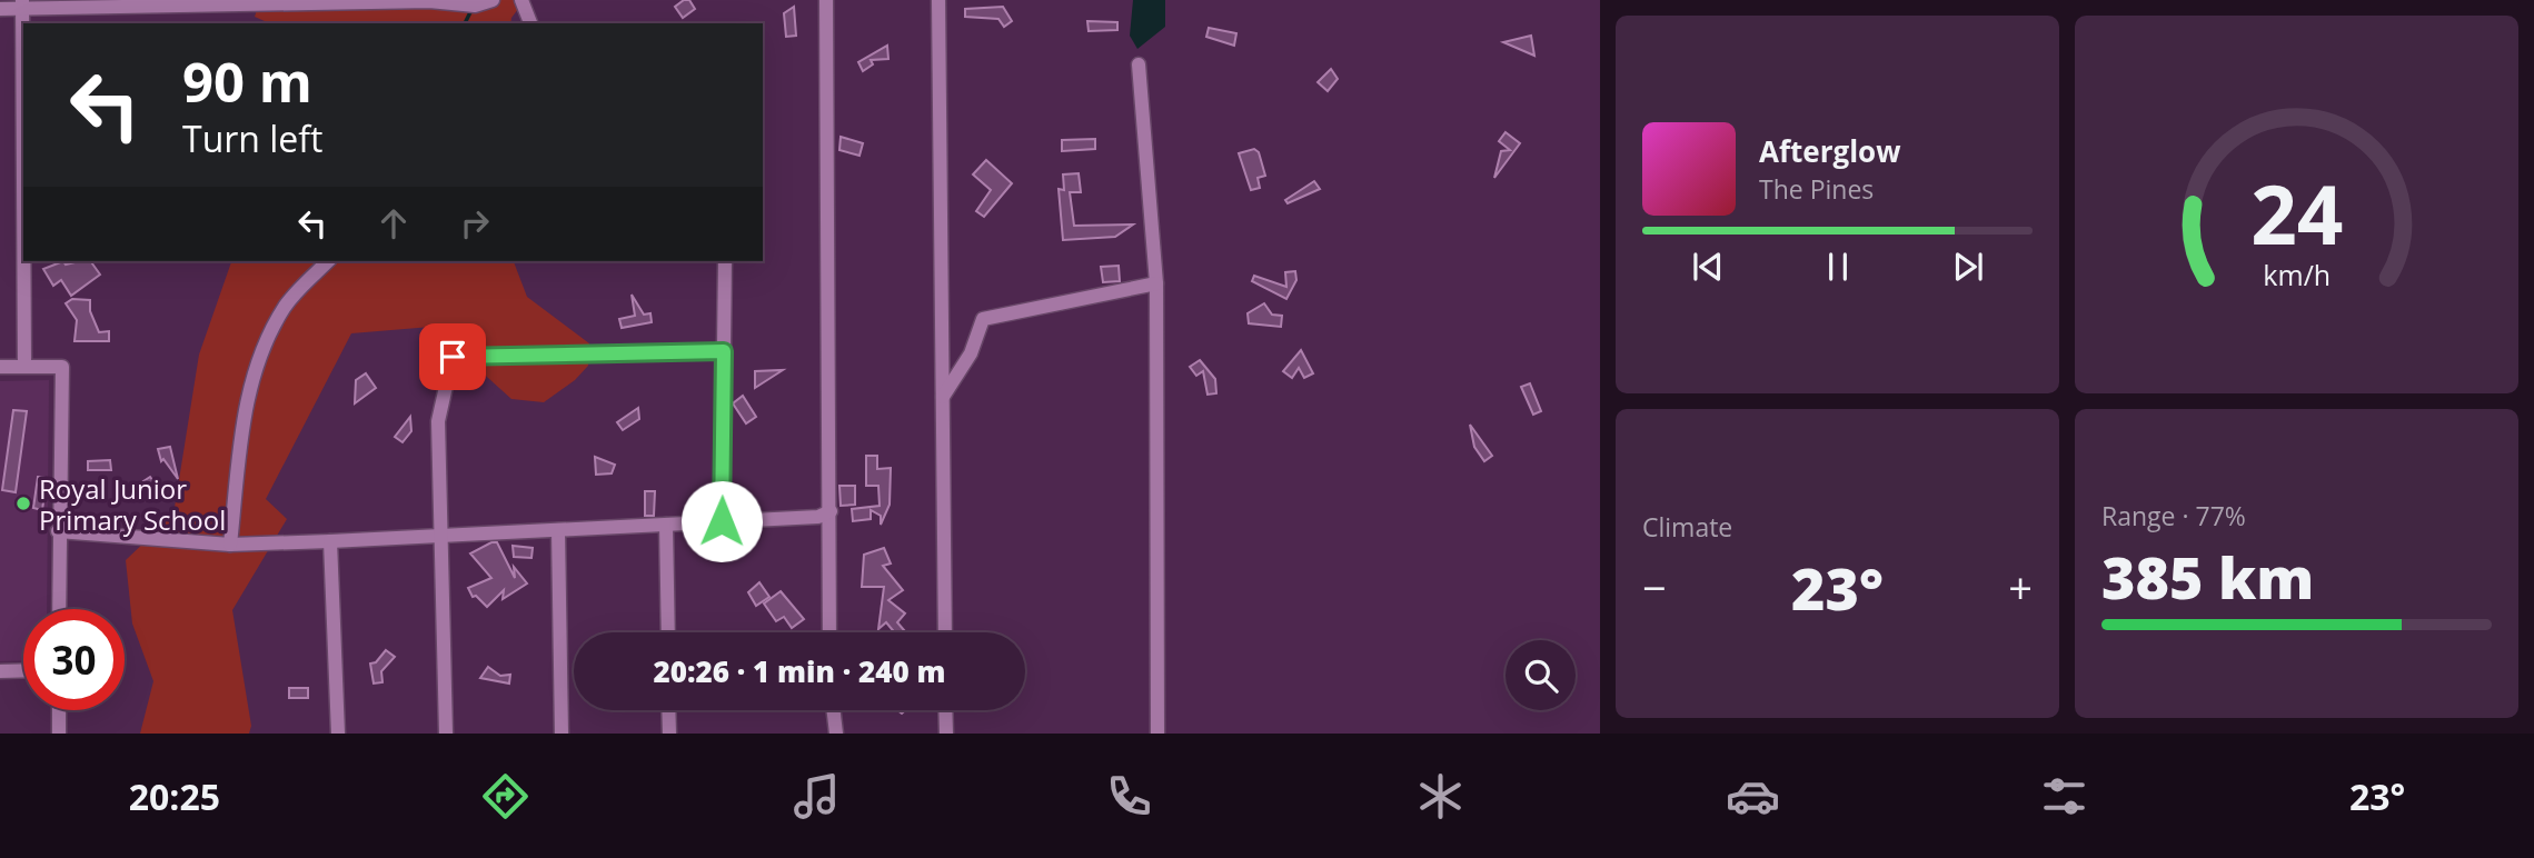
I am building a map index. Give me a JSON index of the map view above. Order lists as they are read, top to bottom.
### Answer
{
  "places": ["Royal Junior Primary School"],
  "page": {
    "turn": ["90 m", "Turn left"],
    "song": ["Afterglow", "The Pines"],
    "tile": [
      "Climate",
      ["Range · 77%", "385 km"]
    ],
    "heat": ["−", "23°", "+"],
    "limit": "30",
    "trip": "20:26 · 1 min · 240 m",
    "tabs": ["20:25", "23°"],
    "gauge": ["24", "km/h"]
  }
}
